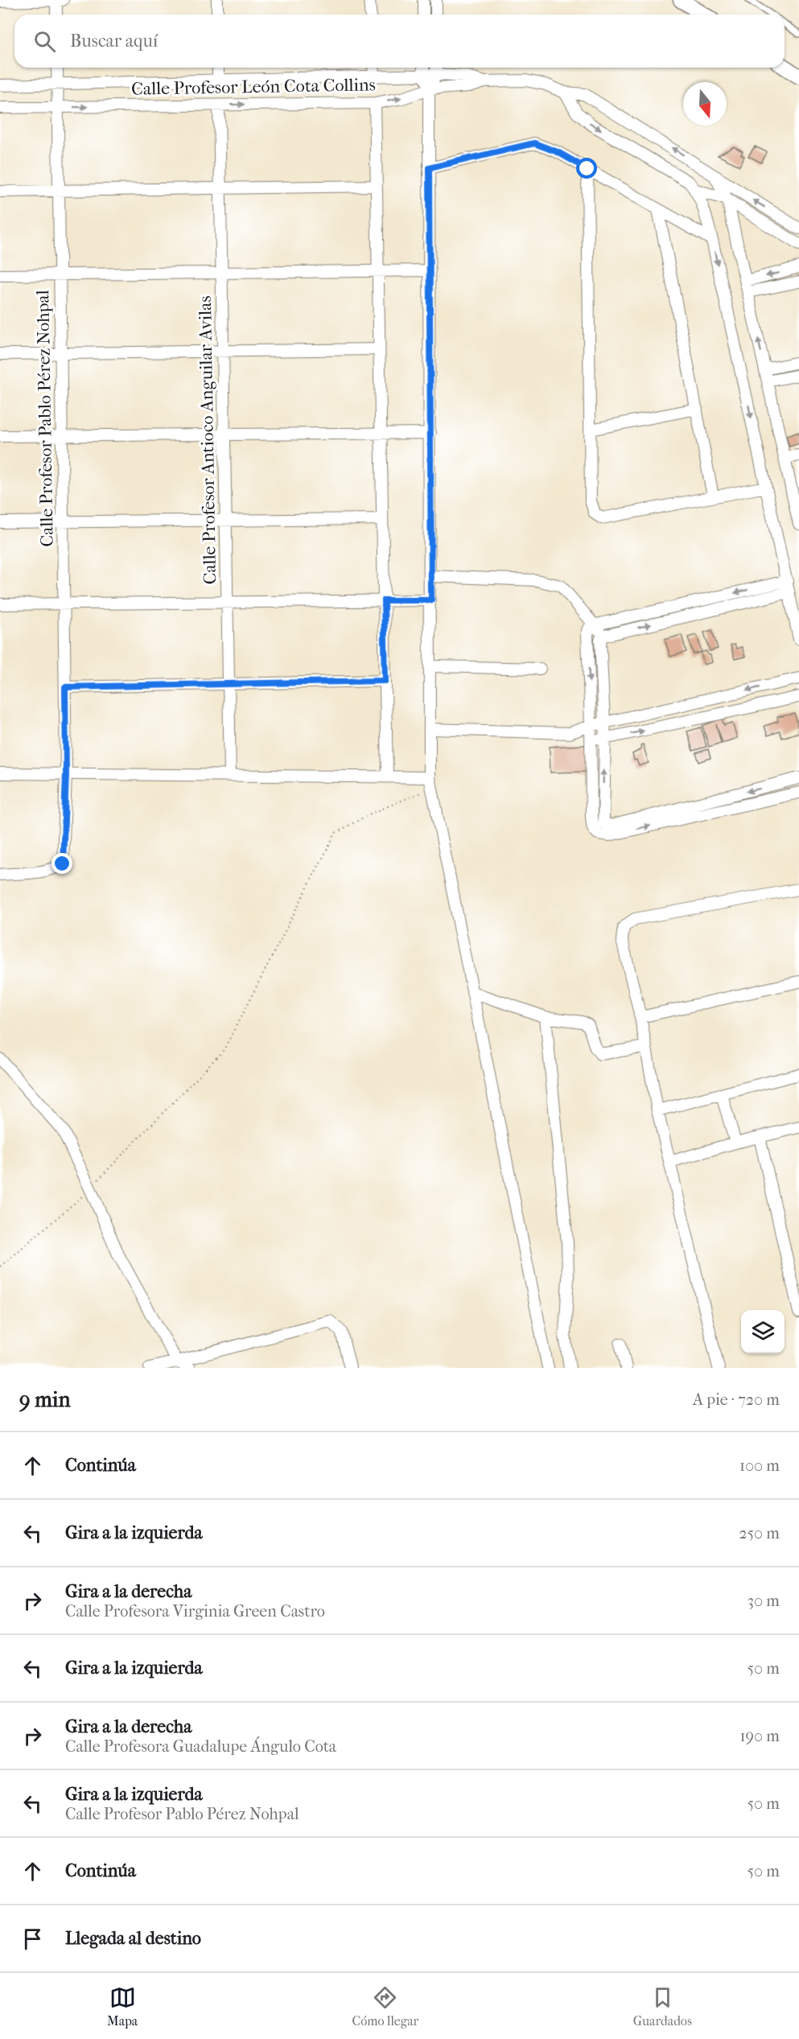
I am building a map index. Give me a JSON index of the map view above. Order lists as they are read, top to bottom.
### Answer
{
  "streets": {
    "street": ["Calle Profesor León Cota Collins", "Calle Profesor Pablo Pérez Nohpal", "Calle Profesor Antioco Anguilar Avilas"]
  },
  "crossings": [
    ["Calle Profesor León Cota Collins", "Calle Profesor Pablo Pérez Nohpal"],
    ["Calle Profesor León Cota Collins", "Calle Profesor Antioco Anguilar Avilas"]
  ],
  "north": "bottom",
  "page": {
    "search": "Buscar aquí",
    "heading": ["9 min", "A pie · 720 m"],
    "list": [
      ["Continúa", "100 m"],
      ["Gira a la izquierda", "250 m"],
      ["Gira a la derecha", "Calle Profesora Virginia Green Castro", "30 m"],
      ["Gira a la izquierda", "50 m"],
      ["Gira a la derecha", "Calle Profesora Guadalupe Ángulo Cota", "190 m"],
      ["Gira a la izquierda", "Calle Profesor Pablo Pérez Nohpal", "50 m"],
      ["Continúa", "50 m"],
      "Llegada al destino"
    ],
    "nav": ["Mapa", "Cómo llegar", "Guardados"]
  }
}
